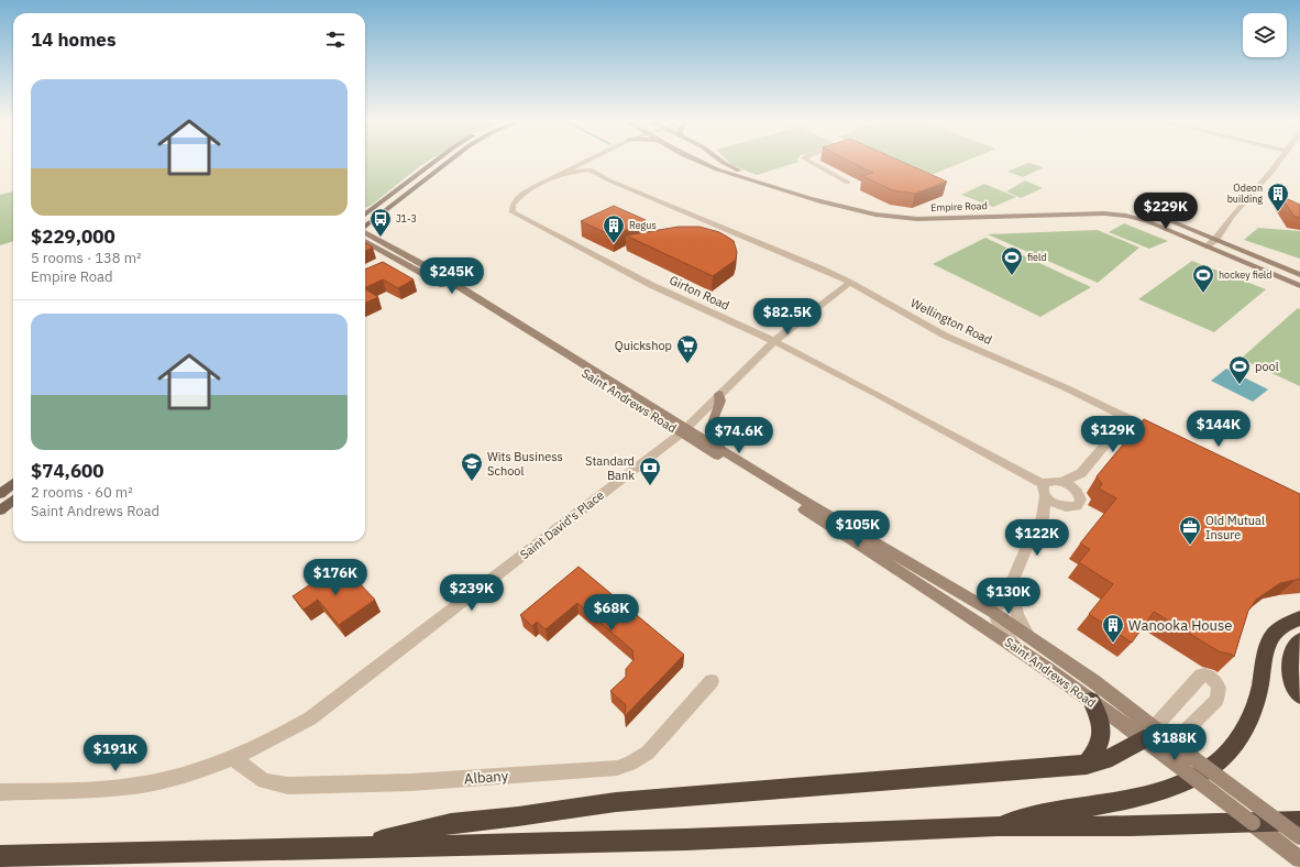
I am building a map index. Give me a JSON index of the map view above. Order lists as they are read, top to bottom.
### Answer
{
  "streets": {
    "main road": ["Empire Road", "Saint Andrews Road"],
    "street": [
      "Girton Road",
      "Wellington Road",
      "Saint David's Place",
      "Albany"
    ]
  },
  "crossings": [
    ["Girton Road", "Saint David's Place"],
    ["Wellington Road", "Saint David's Place"],
    ["Saint Andrews Road", "Saint David's Place"],
    ["Saint David's Place", "Albany"]
  ],
  "places": {
    "building": ["Odeon building", "Regus", "Wanooka House"],
    "bus stop": ["J1-3"],
    "sports": ["field", "hockey field", "pool"],
    "supermarket": ["Quickshop"],
    "school or university": ["Wits Business School"],
    "bank": ["Standard Bank"],
    "office": ["Old Mutual Insure"]
  },
  "page": {
    "heading": "14 homes",
    "list": [
      {
        "name": "$229,000",
        "note": "5 rooms · 138 m² · Empire Road"
      },
      {
        "name": "$74,600",
        "note": "2 rooms · 60 m² · Saint Andrews Road"
      }
    ],
    "price": [
      "$229K",
      "$245K",
      "$82.5K",
      "$144K",
      "$129K",
      "$74.6K",
      "$105K",
      "$122K",
      "$176K",
      "$239K",
      "$130K",
      "$68K",
      "$188K",
      "$191K"
    ]
  }
}
